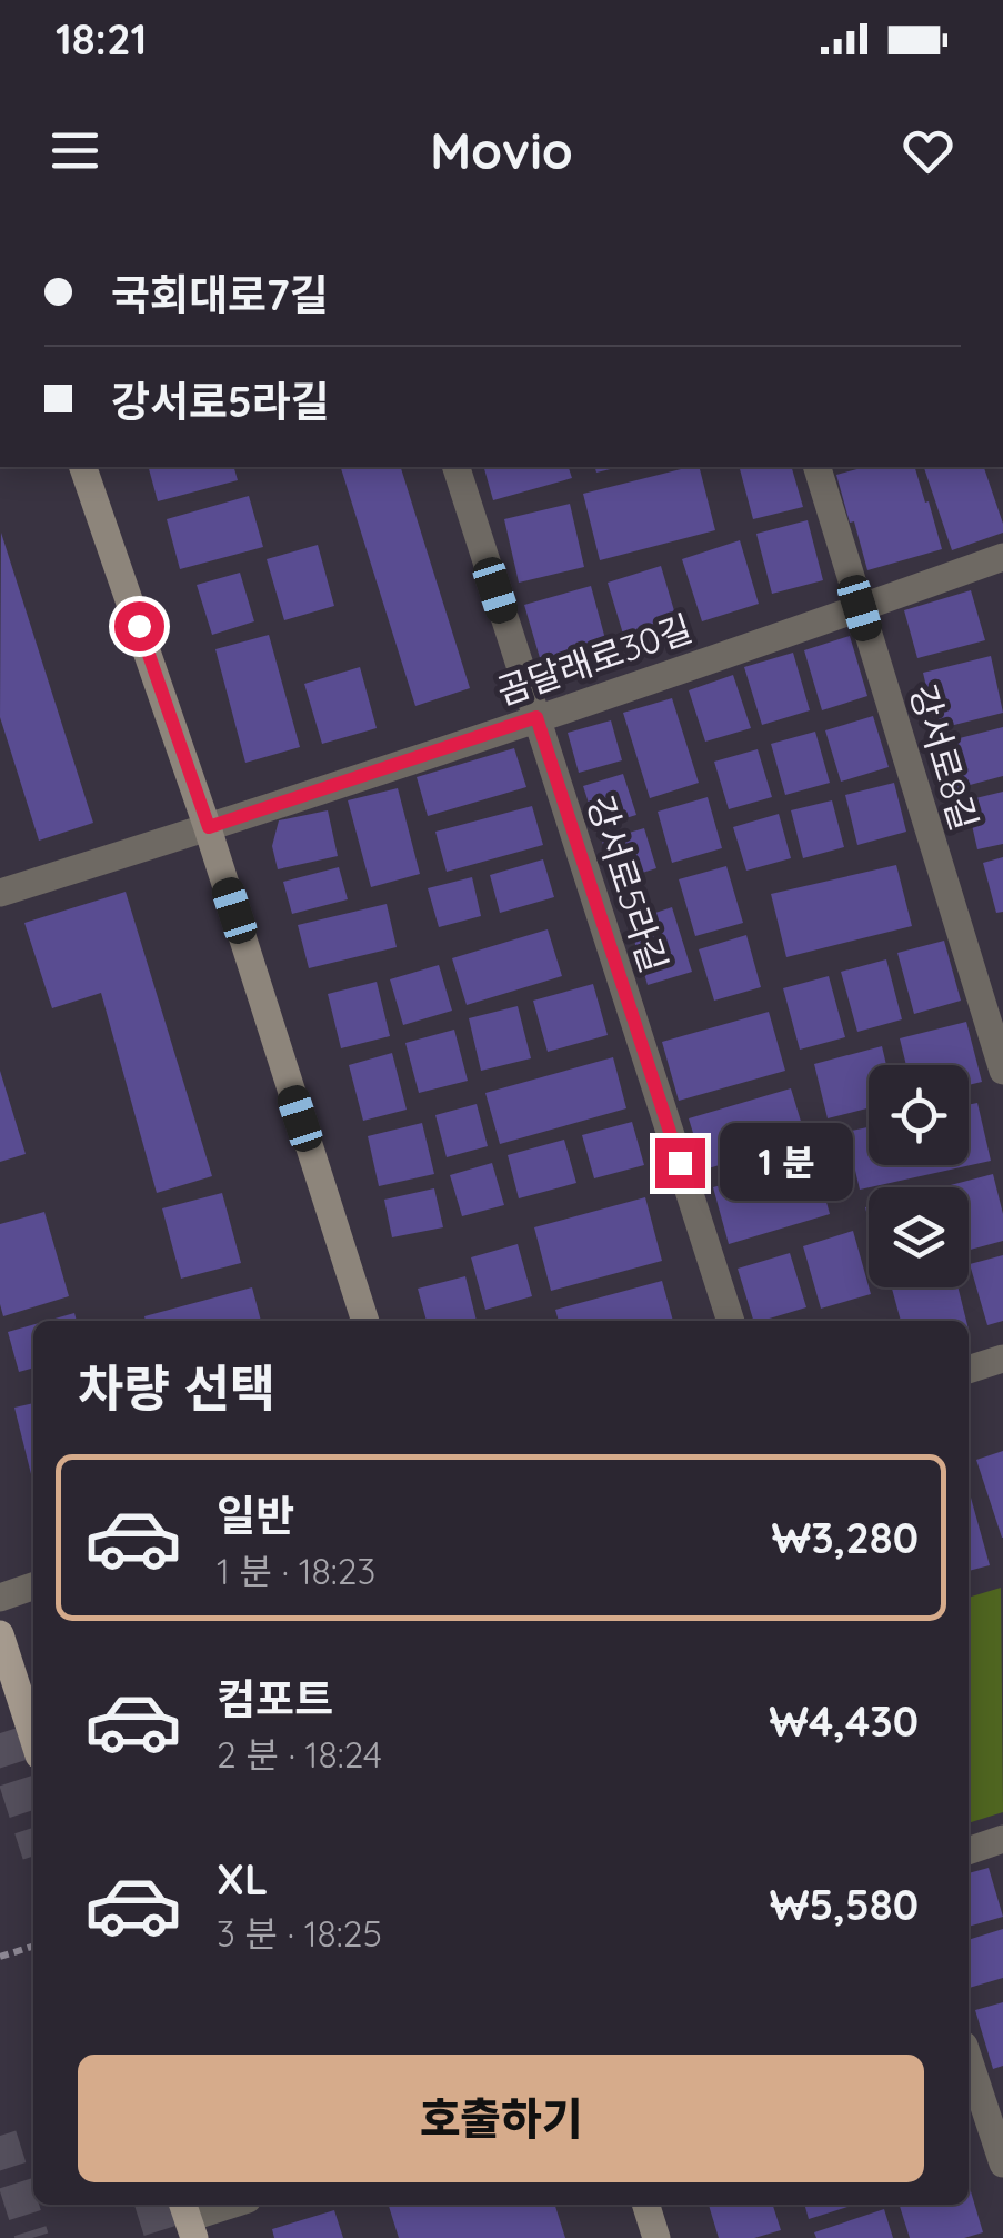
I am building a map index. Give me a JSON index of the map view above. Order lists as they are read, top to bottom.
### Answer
{
  "streets": {
    "street": ["곰달래로30길", "강서로8길", "강서로5라길"]
  },
  "crossings": [
    ["곰달래로30길", "강서로8길"],
    ["곰달래로30길", "강서로5라길"]
  ],
  "page": {
    "status": "18:21",
    "header": "Movio",
    "banner": ["국회대로7길", "강서로5라길"],
    "bubble": "1 분",
    "heading": "차량 선택",
    "list": [
      {
        "name": "일반",
        "note": "1 분 · 18:23",
        "value": "₩3,280"
      },
      {
        "name": "컴포트",
        "note": "2 분 · 18:24",
        "value": "₩4,430"
      },
      {
        "name": "XL",
        "note": "3 분 · 18:25",
        "value": "₩5,580"
      }
    ],
    "buttons": "호출하기"
  }
}
